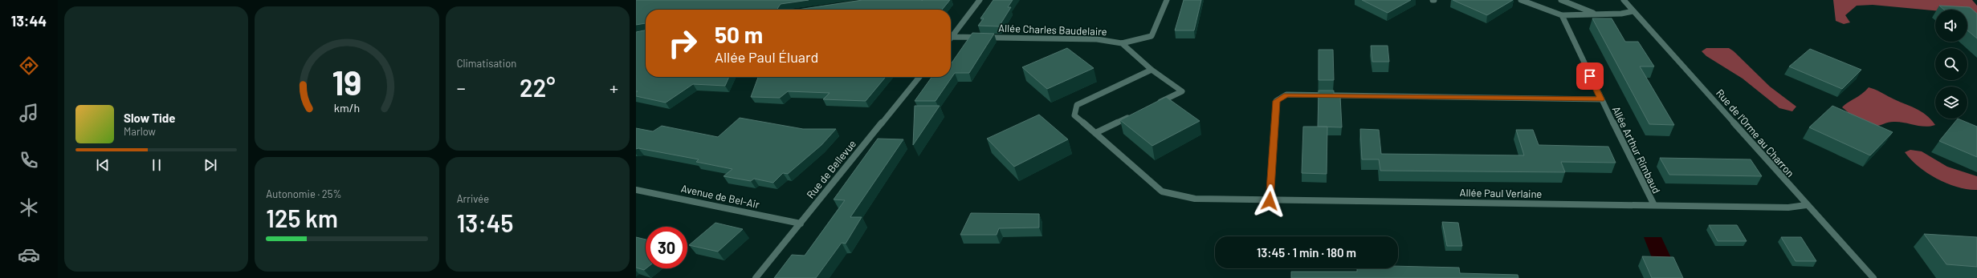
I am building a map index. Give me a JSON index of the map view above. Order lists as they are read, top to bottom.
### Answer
{
  "streets": {
    "street": [
      "Allée Charles Baudelaire",
      "Rue de l'Orme au Charron",
      "Allée Arthur Rimbaud",
      "Rue de Bellevue",
      "Allée Paul Verlaine",
      "Avenue de Bel-Air"
    ]
  },
  "crossings": [
    ["Rue de l'Orme au Charron", "Allée Paul Verlaine"],
    ["Allée Arthur Rimbaud", "Allée Paul Verlaine"],
    ["Rue de Bellevue", "Avenue de Bel-Air"]
  ],
  "page": {
    "tabs": "13:44",
    "tile": [
      "Climatisation",
      ["Autonomie · 25%", "125 km"],
      ["Arrivée", "13:45"]
    ],
    "turn": ["50 m", "Allée Paul Éluard"],
    "heat": ["−", "22°", "+"],
    "song": ["Slow Tide", "Marlow"],
    "limit": "30",
    "trip": "13:45 · 1 min · 180 m",
    "gauge": ["19", "km/h"]
  }
}
